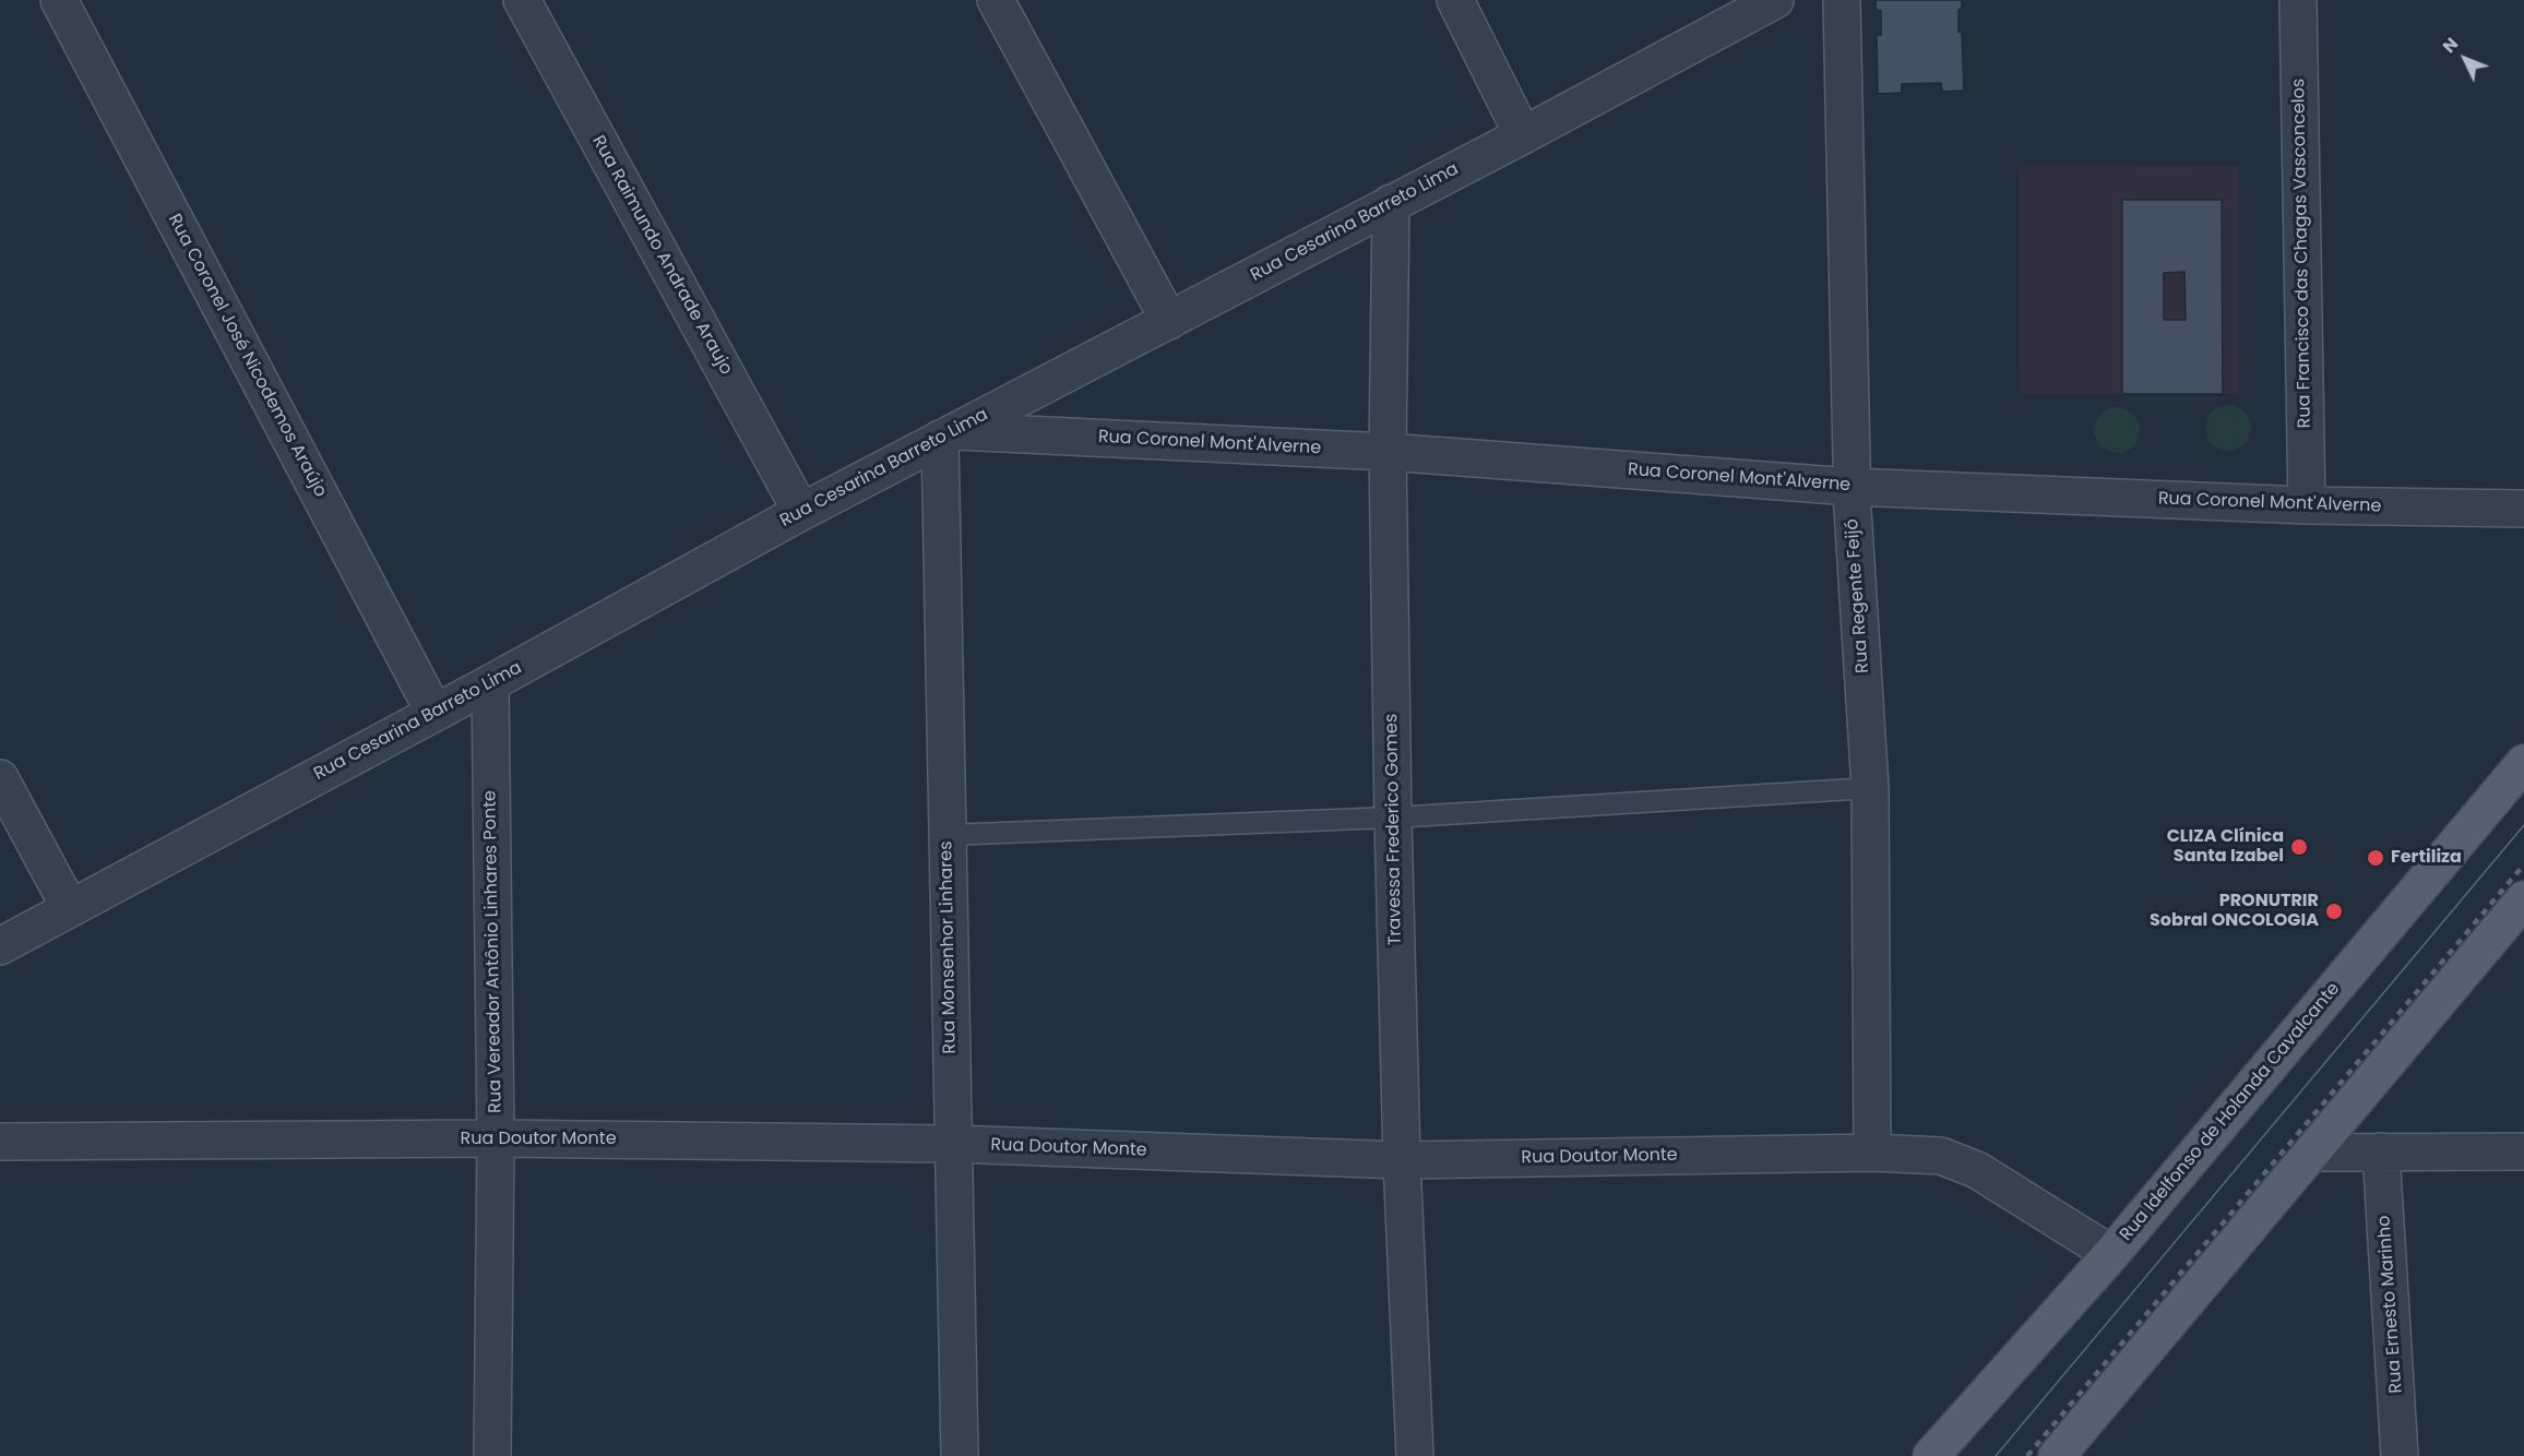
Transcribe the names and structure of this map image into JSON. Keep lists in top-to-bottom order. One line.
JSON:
{"streets":{"main road":["Rua Idelfonso de Holanda Cavalcante"],"street":["Rua Cesarina Barreto Lima","Rua Francisco das Chagas Vasconcelos","Rua Raimundo Andrade Araujo","Rua Coronel José Nicodemos Araújo","Rua Coronel Mont'Alverne","Rua Regente Feijó","Travessa Frederico Gomes","Rua Monsenhor Linhares","Rua Vereador Antônio Linhares Ponte","Rua Doutor Monte","Rua Ernesto Marinho"]},"crossings":[["Rua Cesarina Barreto Lima","Rua Raimundo Andrade Araujo"],["Rua Cesarina Barreto Lima","Rua Coronel José Nicodemos Araújo"],["Rua Cesarina Barreto Lima","Rua Coronel Mont'Alverne"],["Rua Cesarina Barreto Lima","Travessa Frederico Gomes"],["Rua Cesarina Barreto Lima","Rua Monsenhor Linhares"],["Rua Cesarina Barreto Lima","Rua Vereador Antônio Linhares Ponte"],["Rua Francisco das Chagas Vasconcelos","Rua Coronel Mont'Alverne"],["Rua Coronel Mont'Alverne","Rua Regente Feijó"],["Rua Coronel Mont'Alverne","Travessa Frederico Gomes"],["Rua Coronel Mont'Alverne","Rua Monsenhor Linhares"],["Rua Regente Feijó","Rua Doutor Monte"],["Travessa Frederico Gomes","Rua Doutor Monte"],["Rua Monsenhor Linhares","Rua Doutor Monte"],["Rua Vereador Antônio Linhares Ponte","Rua Doutor Monte"],["Rua Idelfonso de Holanda Cavalcante","Rua Doutor Monte"]],"places":["CLIZA Clínica Santa Izabel","Fertiliza","PRONUTRIR Sobral ONCOLOGIA"],"north":"top left"}
